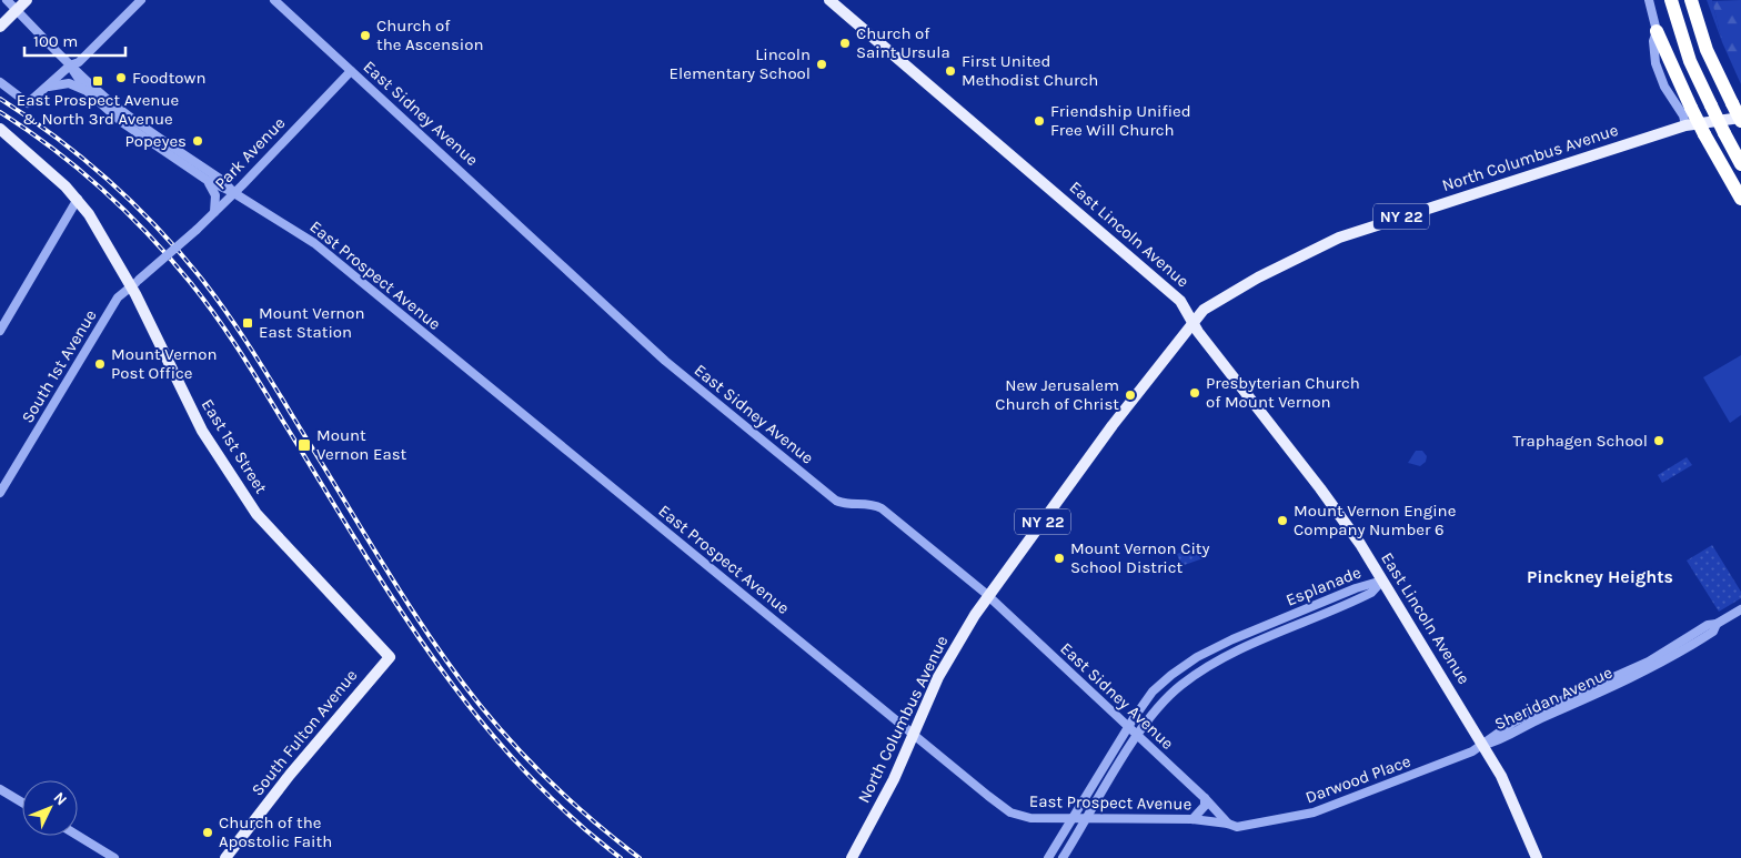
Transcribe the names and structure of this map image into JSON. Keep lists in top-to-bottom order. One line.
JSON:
{"streets":{"main road":["North Columbus Avenue","NY 22","East Lincoln Avenue","East 1st Street","South Fulton Avenue"],"street":["East Sidney Avenue","Park Avenue","East Prospect Avenue","South 1st Avenue","Esplanade","Sheridan Avenue","Darwood Place"]},"crossings":[["East Sidney Avenue","Park Avenue"],["East Sidney Avenue","North Columbus Avenue"],["East Sidney Avenue","East Prospect Avenue"],["East Sidney Avenue","Esplanade"],["Park Avenue","East Prospect Avenue"],["Park Avenue","South 1st Avenue"],["North Columbus Avenue","East Lincoln Avenue"],["North Columbus Avenue","East Prospect Avenue"],["East Lincoln Avenue","Esplanade"],["East Lincoln Avenue","Sheridan Avenue"],["East Lincoln Avenue","Darwood Place"],["East Prospect Avenue","Esplanade"],["East Prospect Avenue","Darwood Place"],["South 1st Avenue","East 1st Street"],["East 1st Street","South Fulton Avenue"],["Sheridan Avenue","Darwood Place"]],"districts":["Pinckney Heights"],"places":{"other":["Church of the Ascension","Church of Saint Ursula","Lincoln Elementary School","First United Methodist Church","Foodtown","Friendship Unified Free Will Church","Popeyes","Mount Vernon Post Office","Presbyterian Church of Mount Vernon","New Jerusalem Church of Christ","Traphagen School","Mount Vernon Engine Company Number 6","Mount Vernon City School District","Church of the Apostolic Faith"],"transit":["East Prospect Avenue & North 3rd Avenue","Mount Vernon East Station","Mount Vernon East"]},"scale_bar":"100 m","north":"top right"}
